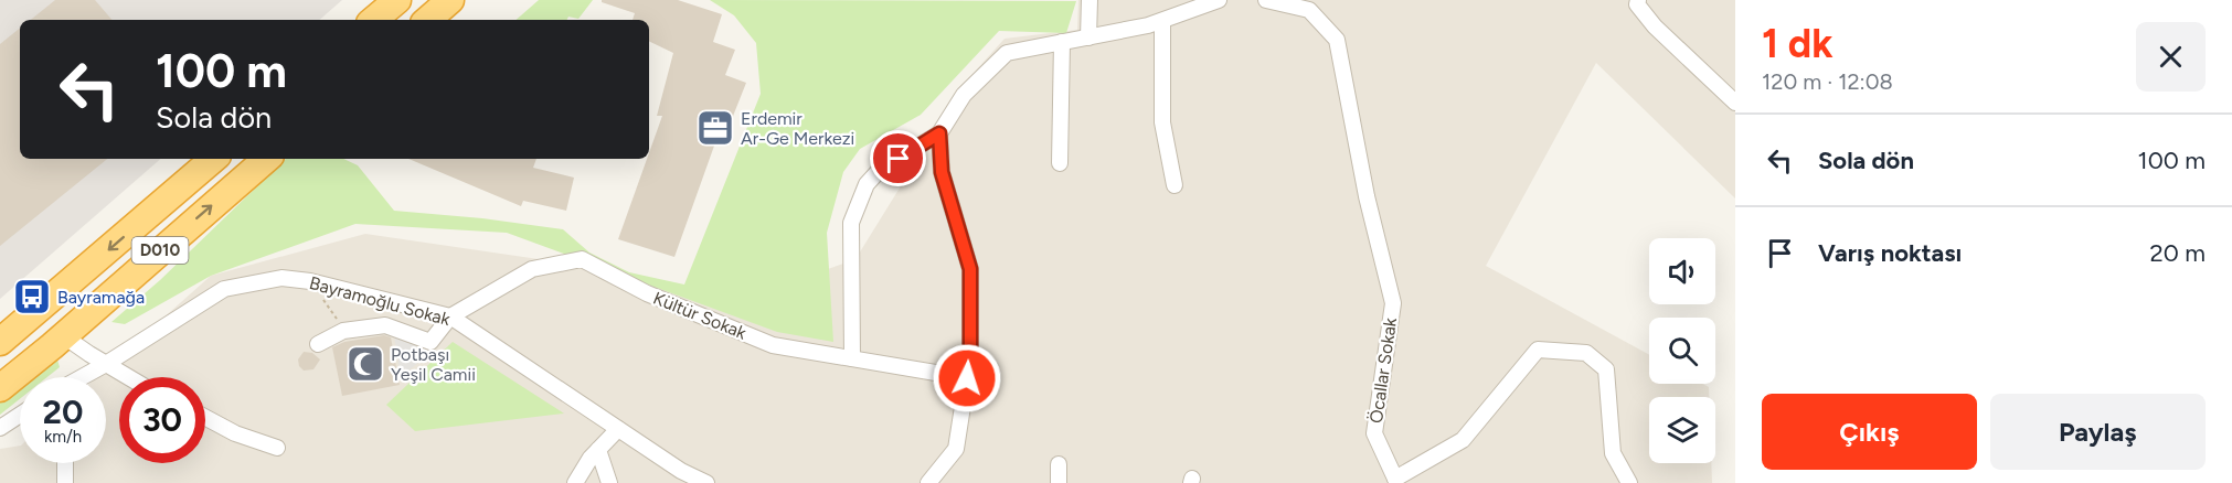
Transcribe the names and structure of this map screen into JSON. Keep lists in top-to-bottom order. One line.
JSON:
{"streets":{"highway":["D010"],"street":["Bayramoğlu Sokak","Kültür Sokak","Öcallar Sokak"]},"crossings":[["Bayramoğlu Sokak","Kültür Sokak"]],"places":{"office":["Erdemir Ar-Ge Merkezi"],"bus stop":["Bayramağa"],"mosque":["Potbaşı Yeşil Camii"]},"page":{"heading":["1 dk","120 m · 12:08"],"turn":["100 m","Sola dön"],"list":[{"name":"Sola dön","value":"100 m"},{"name":"Varış noktası","value":"20 m"}],"speed":"20 km/h","limit":"30","buttons":["Çıkış","Paylaş"]}}
